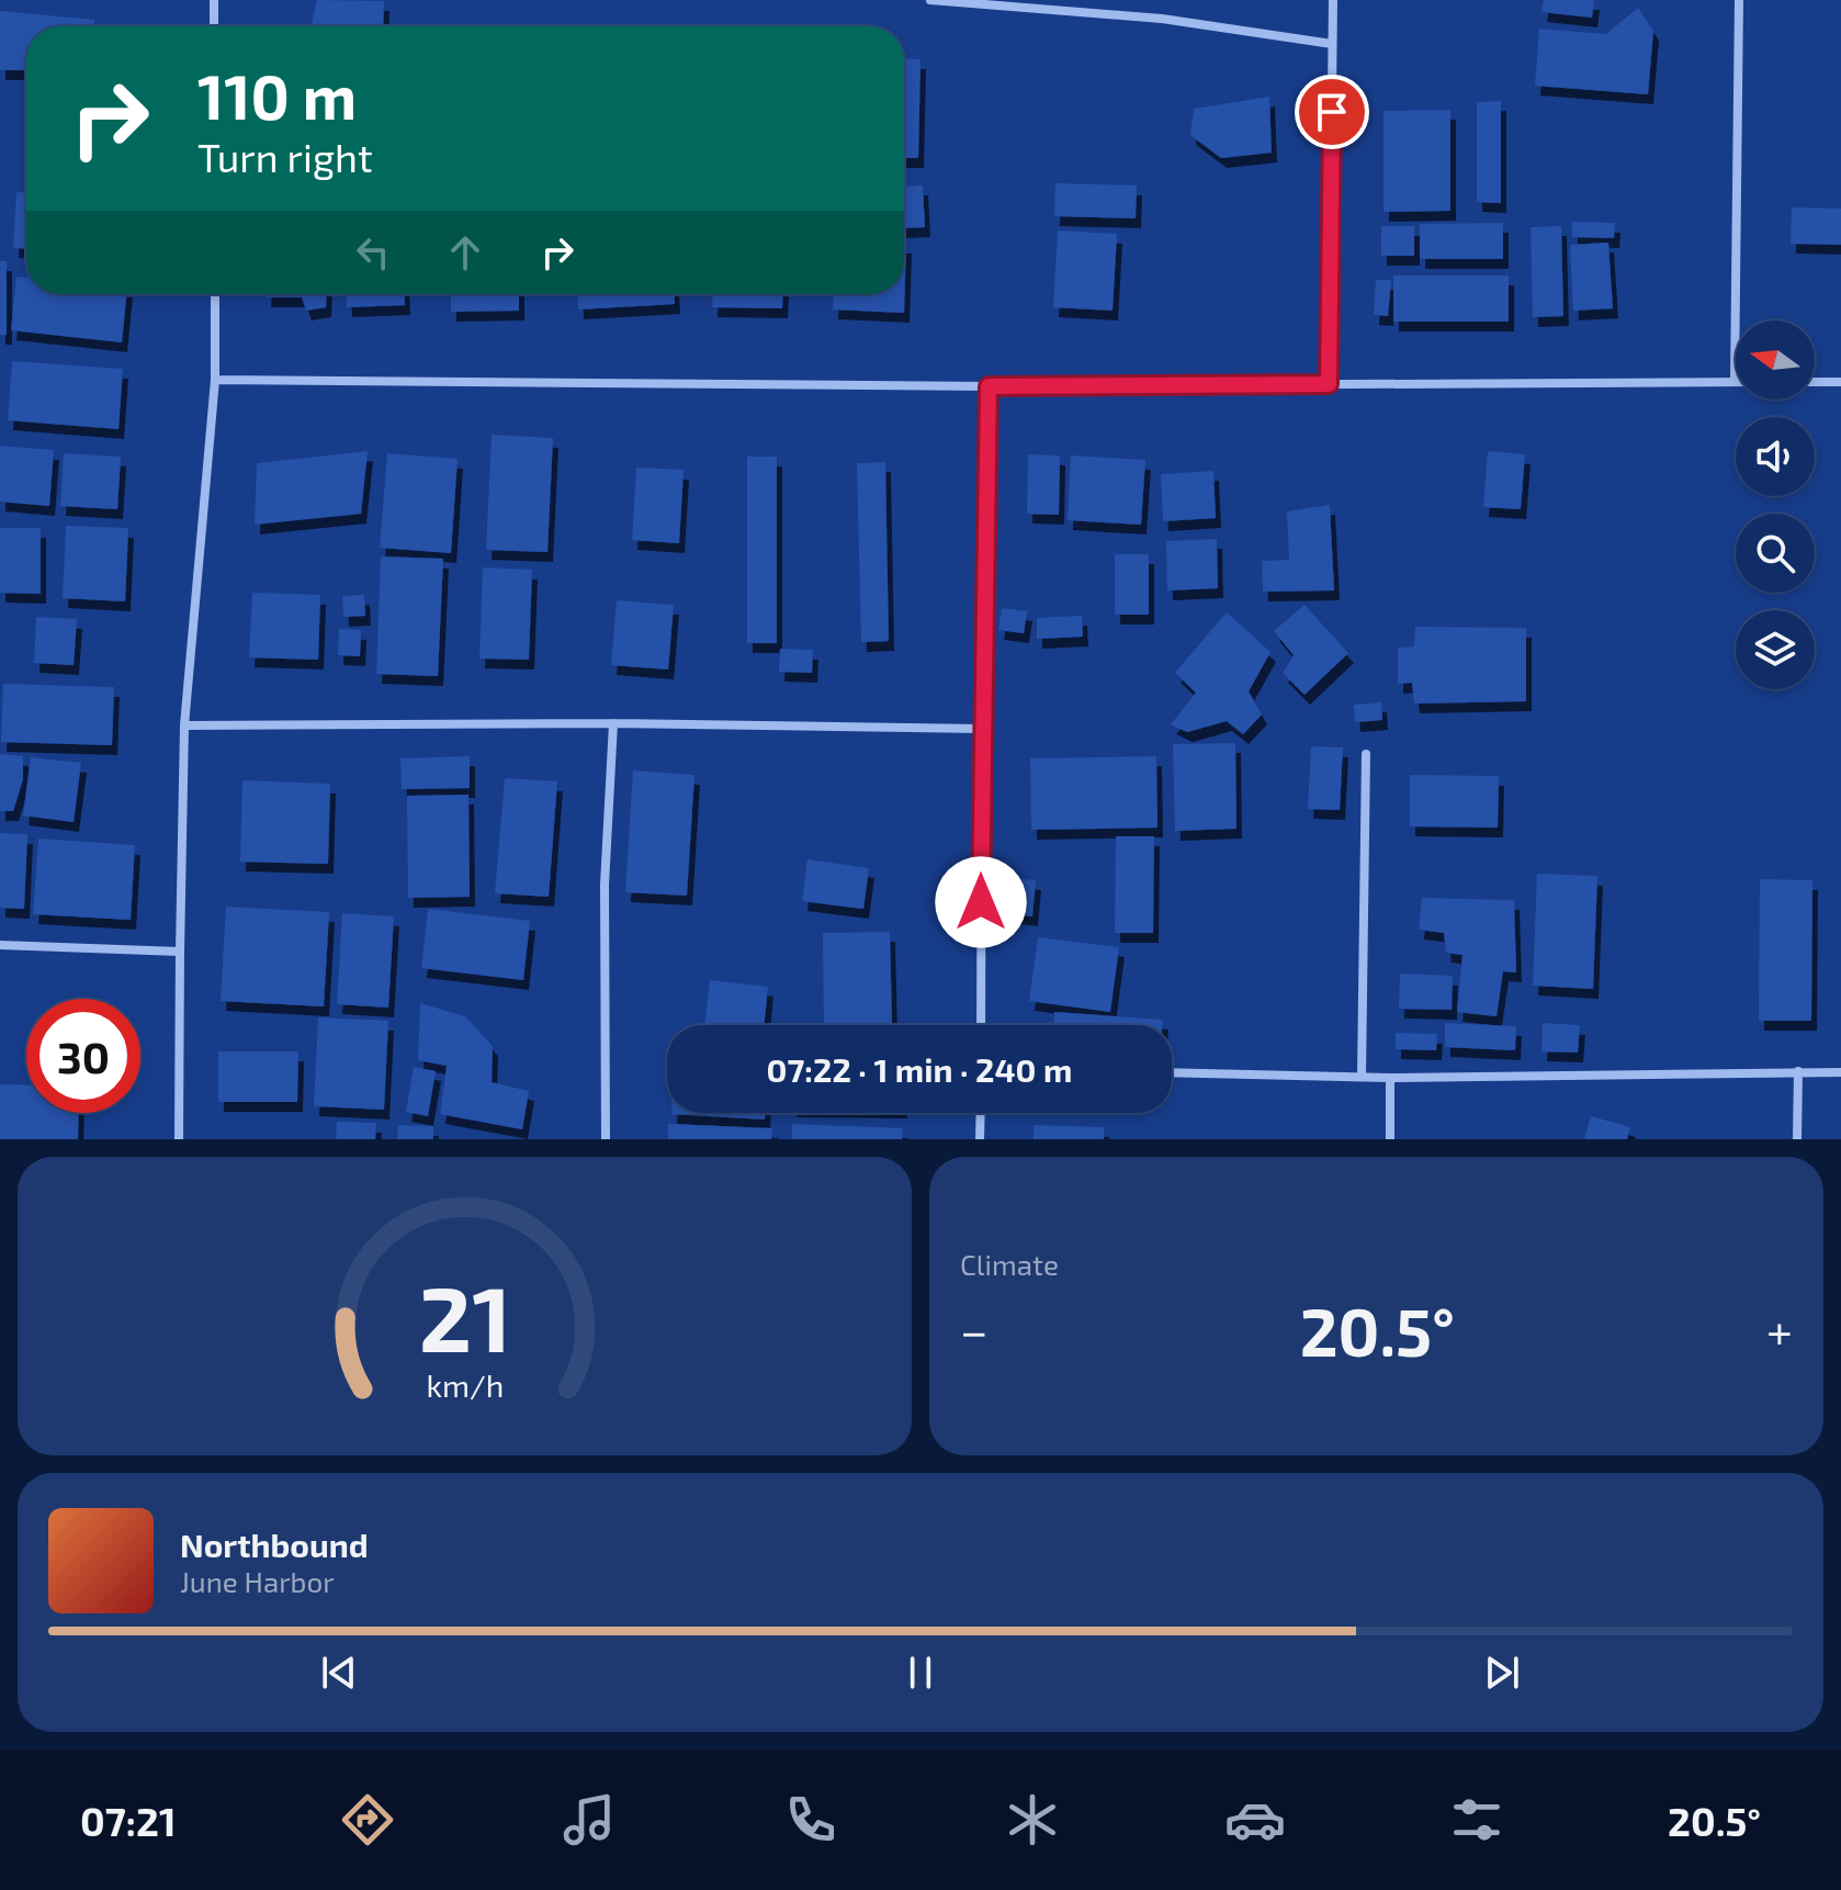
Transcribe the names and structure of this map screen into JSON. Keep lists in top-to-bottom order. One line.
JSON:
{"north":"left","page":{"turn":["110 m","Turn right"],"limit":"30","trip":"07:22 · 1 min · 240 m","tile":"Climate","heat":["−","20.5°","+"],"song":["Northbound","June Harbor"],"tabs":["07:21","20.5°"],"gauge":["21","km/h"]}}
